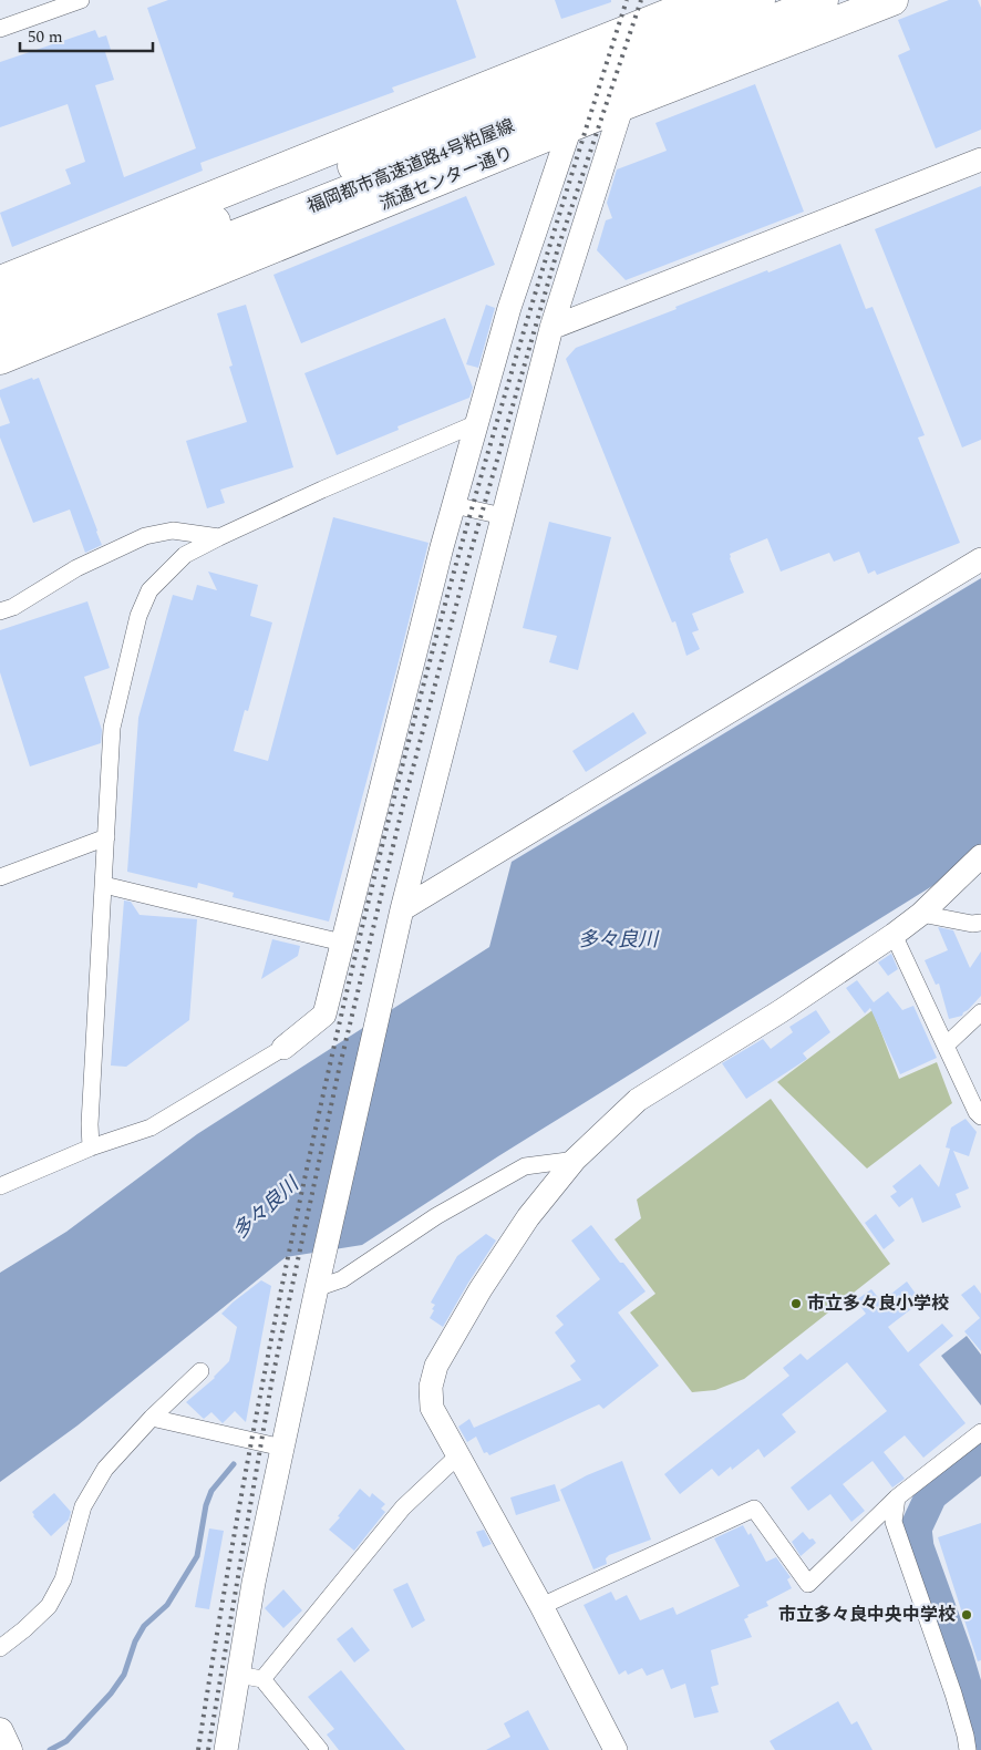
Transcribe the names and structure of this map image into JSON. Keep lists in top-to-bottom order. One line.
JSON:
{"streets":{"highway":["福岡都市高速道路4号粕屋線","流通センター通り"]},"water":["多々良川"],"places":["市立多々良小学校","市立多々良中央中学校"],"scale_bar":"50 m"}
